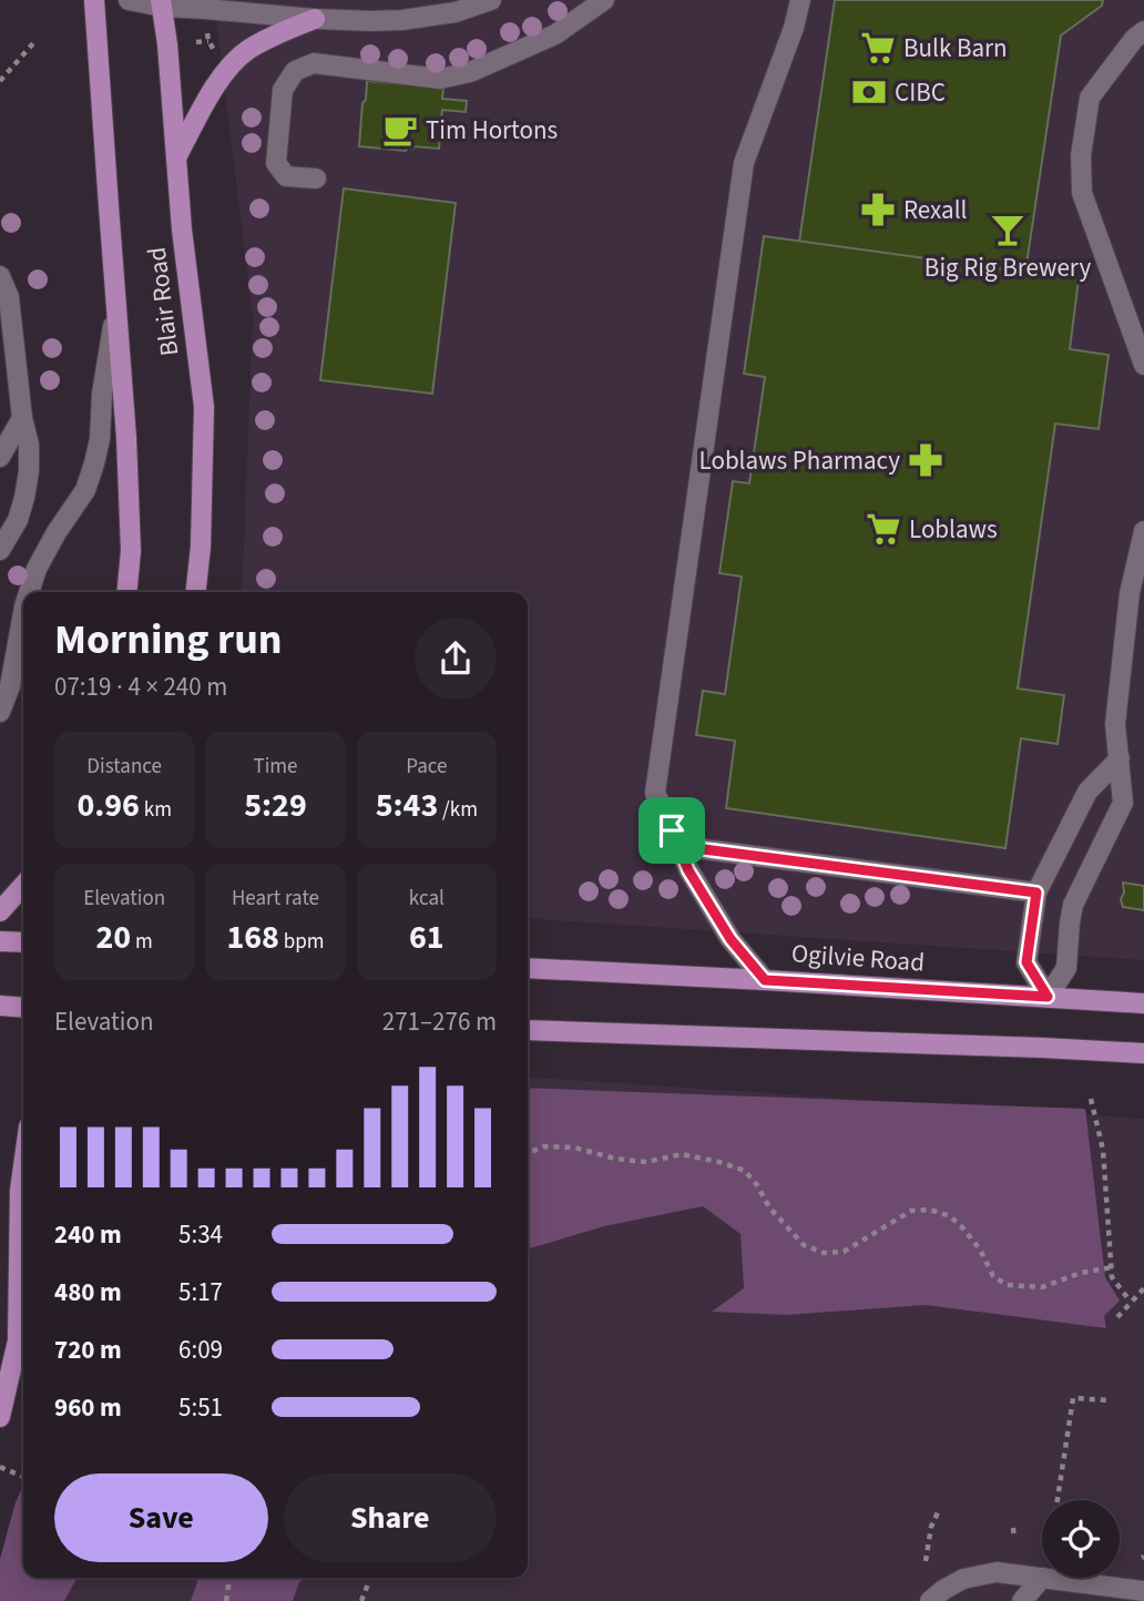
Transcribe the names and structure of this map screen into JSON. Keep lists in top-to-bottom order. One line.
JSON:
{"streets":{"main road":["Blair Road","Ogilvie Road"]},"places":{"supermarket":["Bulk Barn","Loblaws"],"bank":["CIBC"],"cafe":["Tim Hortons"],"pharmacy":["Rexall","Loblaws Pharmacy"],"bar":["Big Rig Brewery"]},"page":{"heading":["Morning run","07:19 · 4 × 240 m"],"stats":[["Distance","0.96 km"],["Time","5:29"],["Pace","5:43 /km"],["Elevation","20 m"],["Heart rate","168 bpm"],["kcal","61"]],"chart":["Elevation","271–276 m"],"list":[{"name":"240 m","note":"5:34"},{"name":"480 m","note":"5:17"},{"name":"720 m","note":"6:09"},{"name":"960 m","note":"5:51"}],"buttons":["Save","Share"]}}
